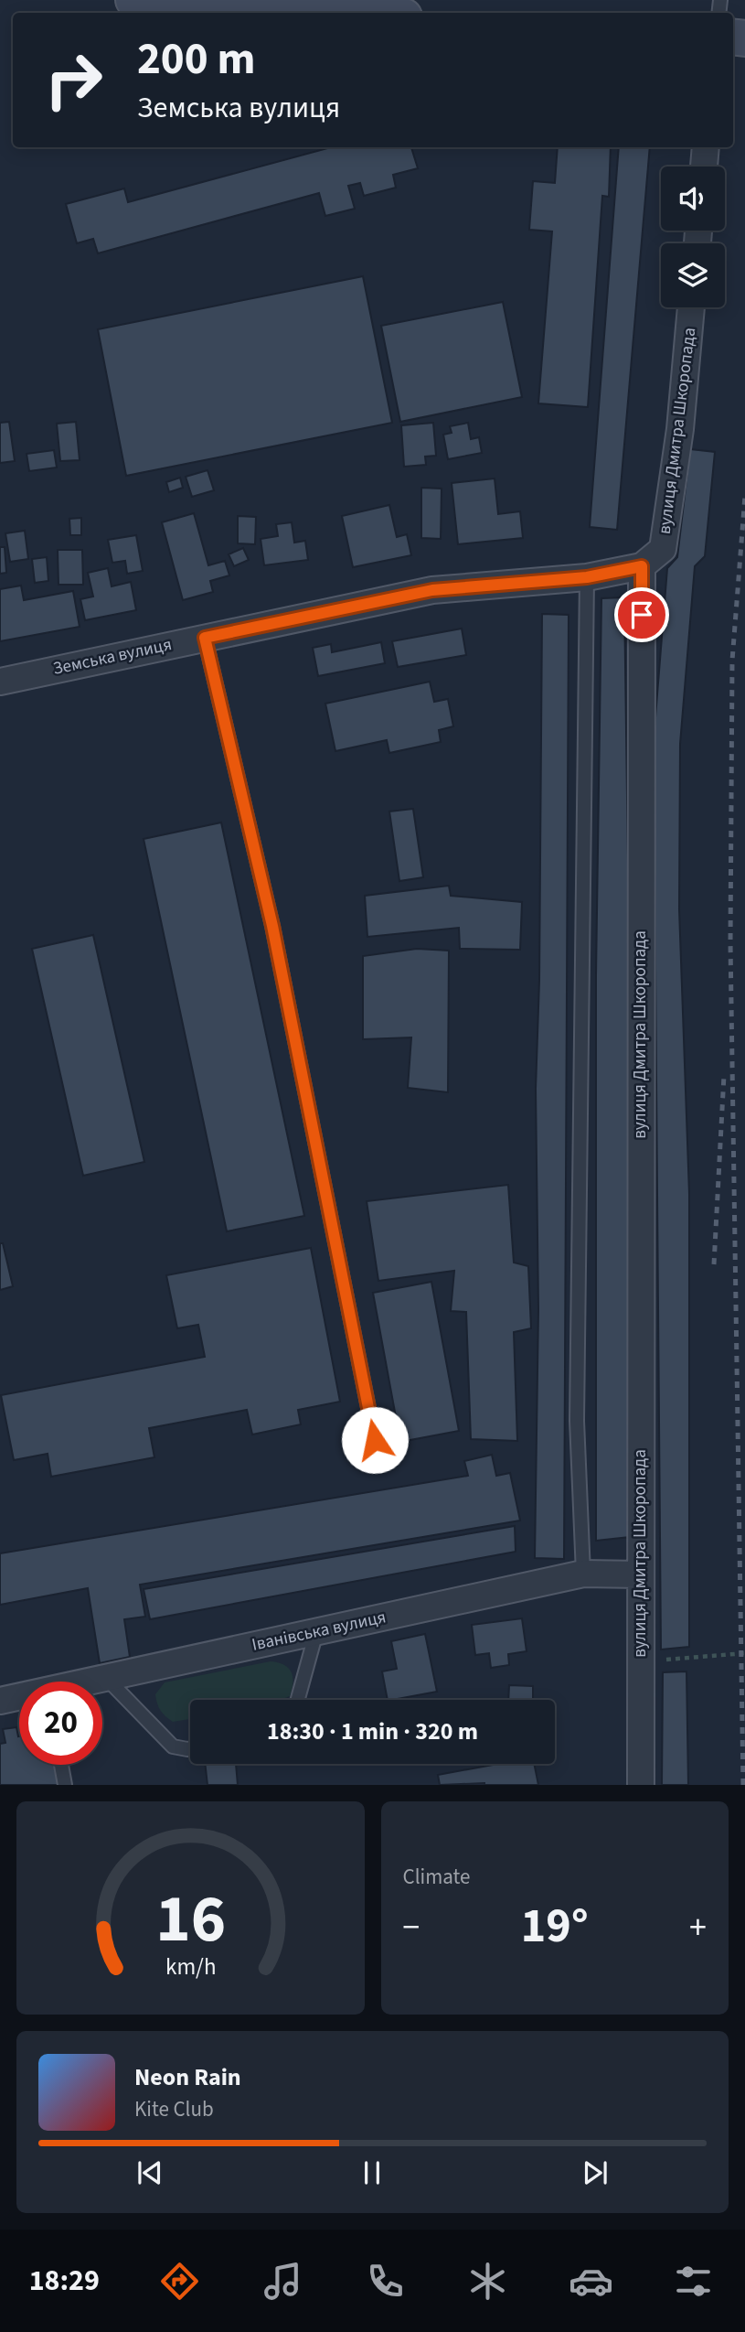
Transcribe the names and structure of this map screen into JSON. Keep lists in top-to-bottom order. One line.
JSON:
{"streets":{"street":["вулиця Дмитра Шкоропада","Земська вулиця","Іванівська вулиця"]},"crossings":[["вулиця Дмитра Шкоропада","Земська вулиця"],["вулиця Дмитра Шкоропада","Іванівська вулиця"]],"page":{"turn":["200 m","Земська вулиця"],"limit":"20","trip":"18:30 · 1 min · 320 m","tile":"Climate","heat":["−","19°","+"],"song":["Neon Rain","Kite Club"],"tabs":"18:29","gauge":["16","km/h"]}}
